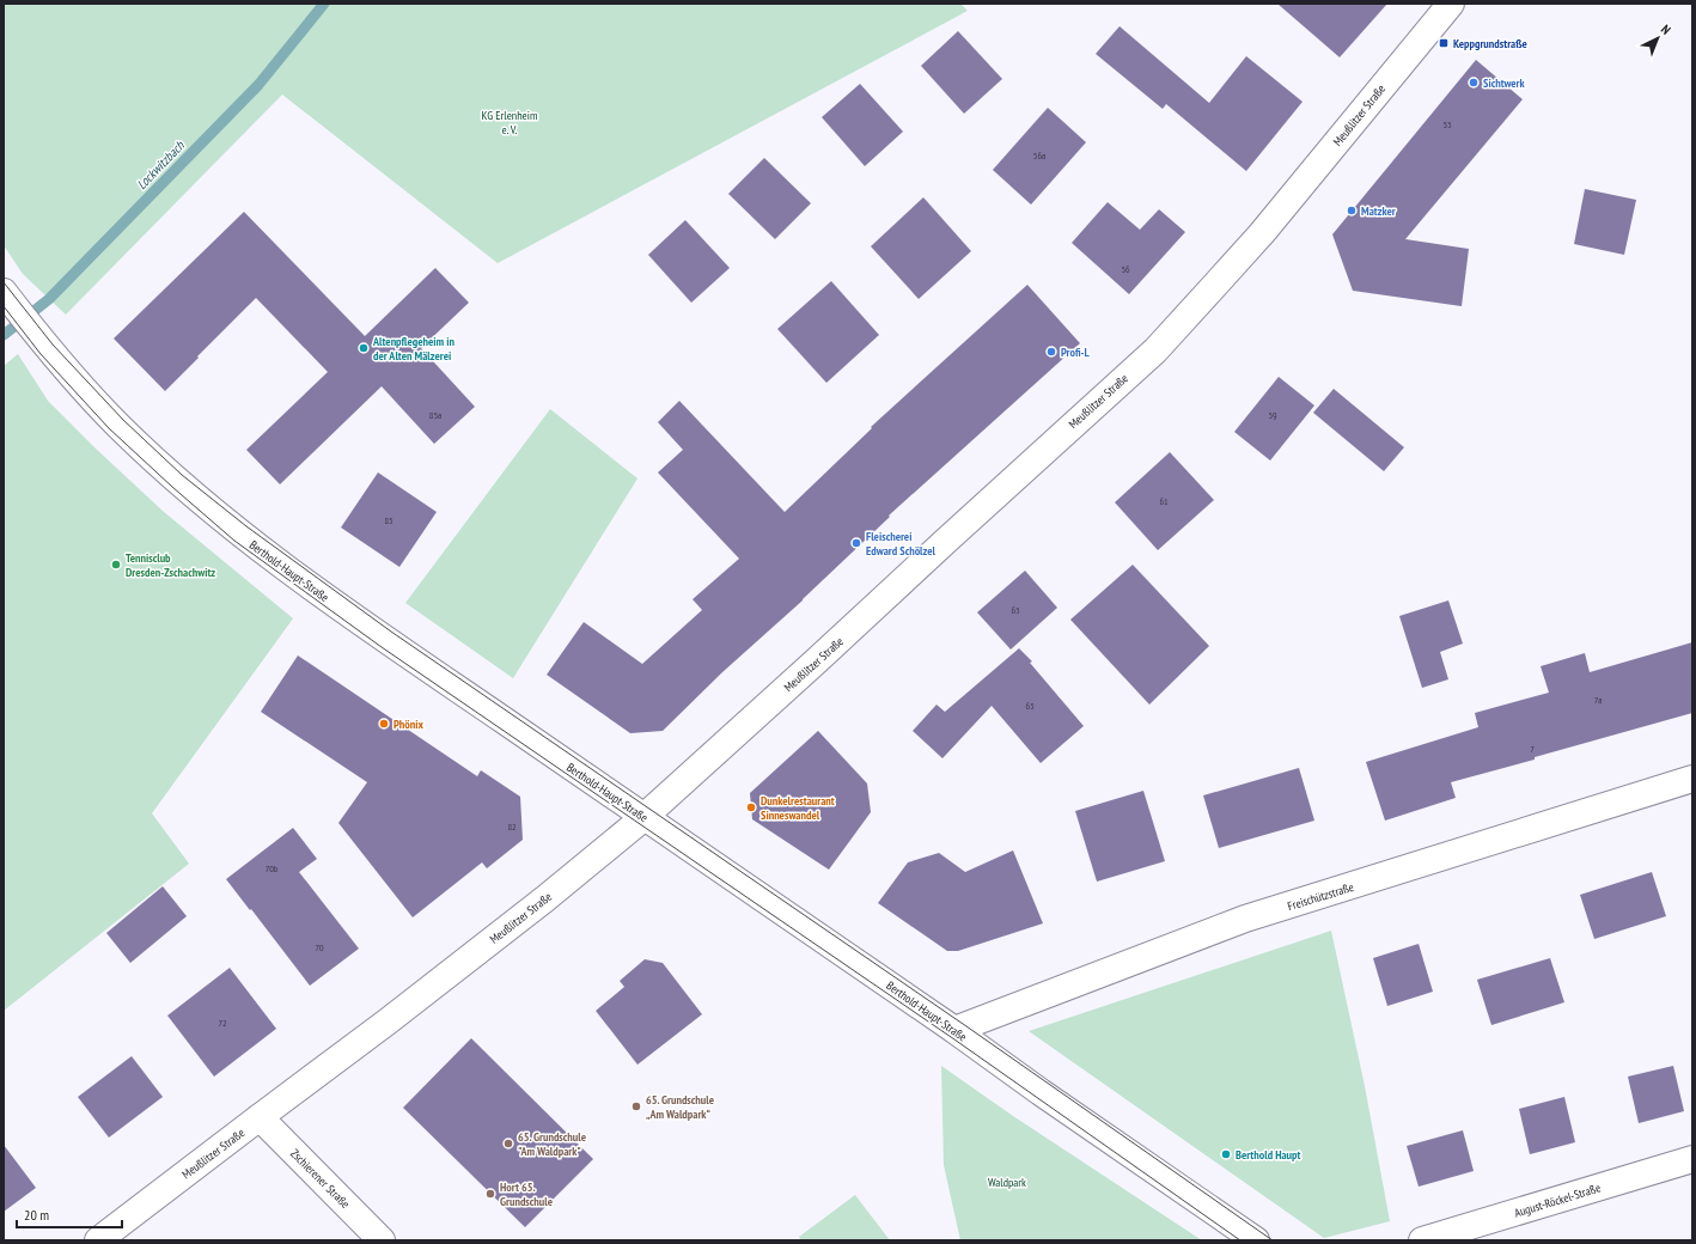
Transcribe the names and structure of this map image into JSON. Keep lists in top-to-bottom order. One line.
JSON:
{"streets":{"street":["Meußlitzer Straße","Berthold-Haupt-Straße","Freischützstraße","Zschierener Straße","August-Röckel-Straße"]},"crossings":[["Meußlitzer Straße","Berthold-Haupt-Straße"],["Meußlitzer Straße","Zschierener Straße"],["Berthold-Haupt-Straße","Freischützstraße"]],"water":["Lockwitzbach"],"parks":["KG Erlenheim e. V.","Waldpark"],"places":{"transit":["Keppgrundstraße"],"other":["Sichtwerk","Matzker","Altenpflegeheim in der Alten Mälzerei","Profi-L","Fleischerei Edward Schölzel","Tennisclub Dresden-Zschachwitz","Phönix","Dunkelrestaurant Sinneswandel","65. Grundschule „Am Waldpark“","65. Grundschule \"Am Waldpark\"","Berthold Haupt","Hort 65. Grundschule"]},"house_numbers":["53","56a","56","85a","59","61","85","63","7a","63","7","82","70b","70","72"],"scale_bar":"20 m","north":"top right"}
